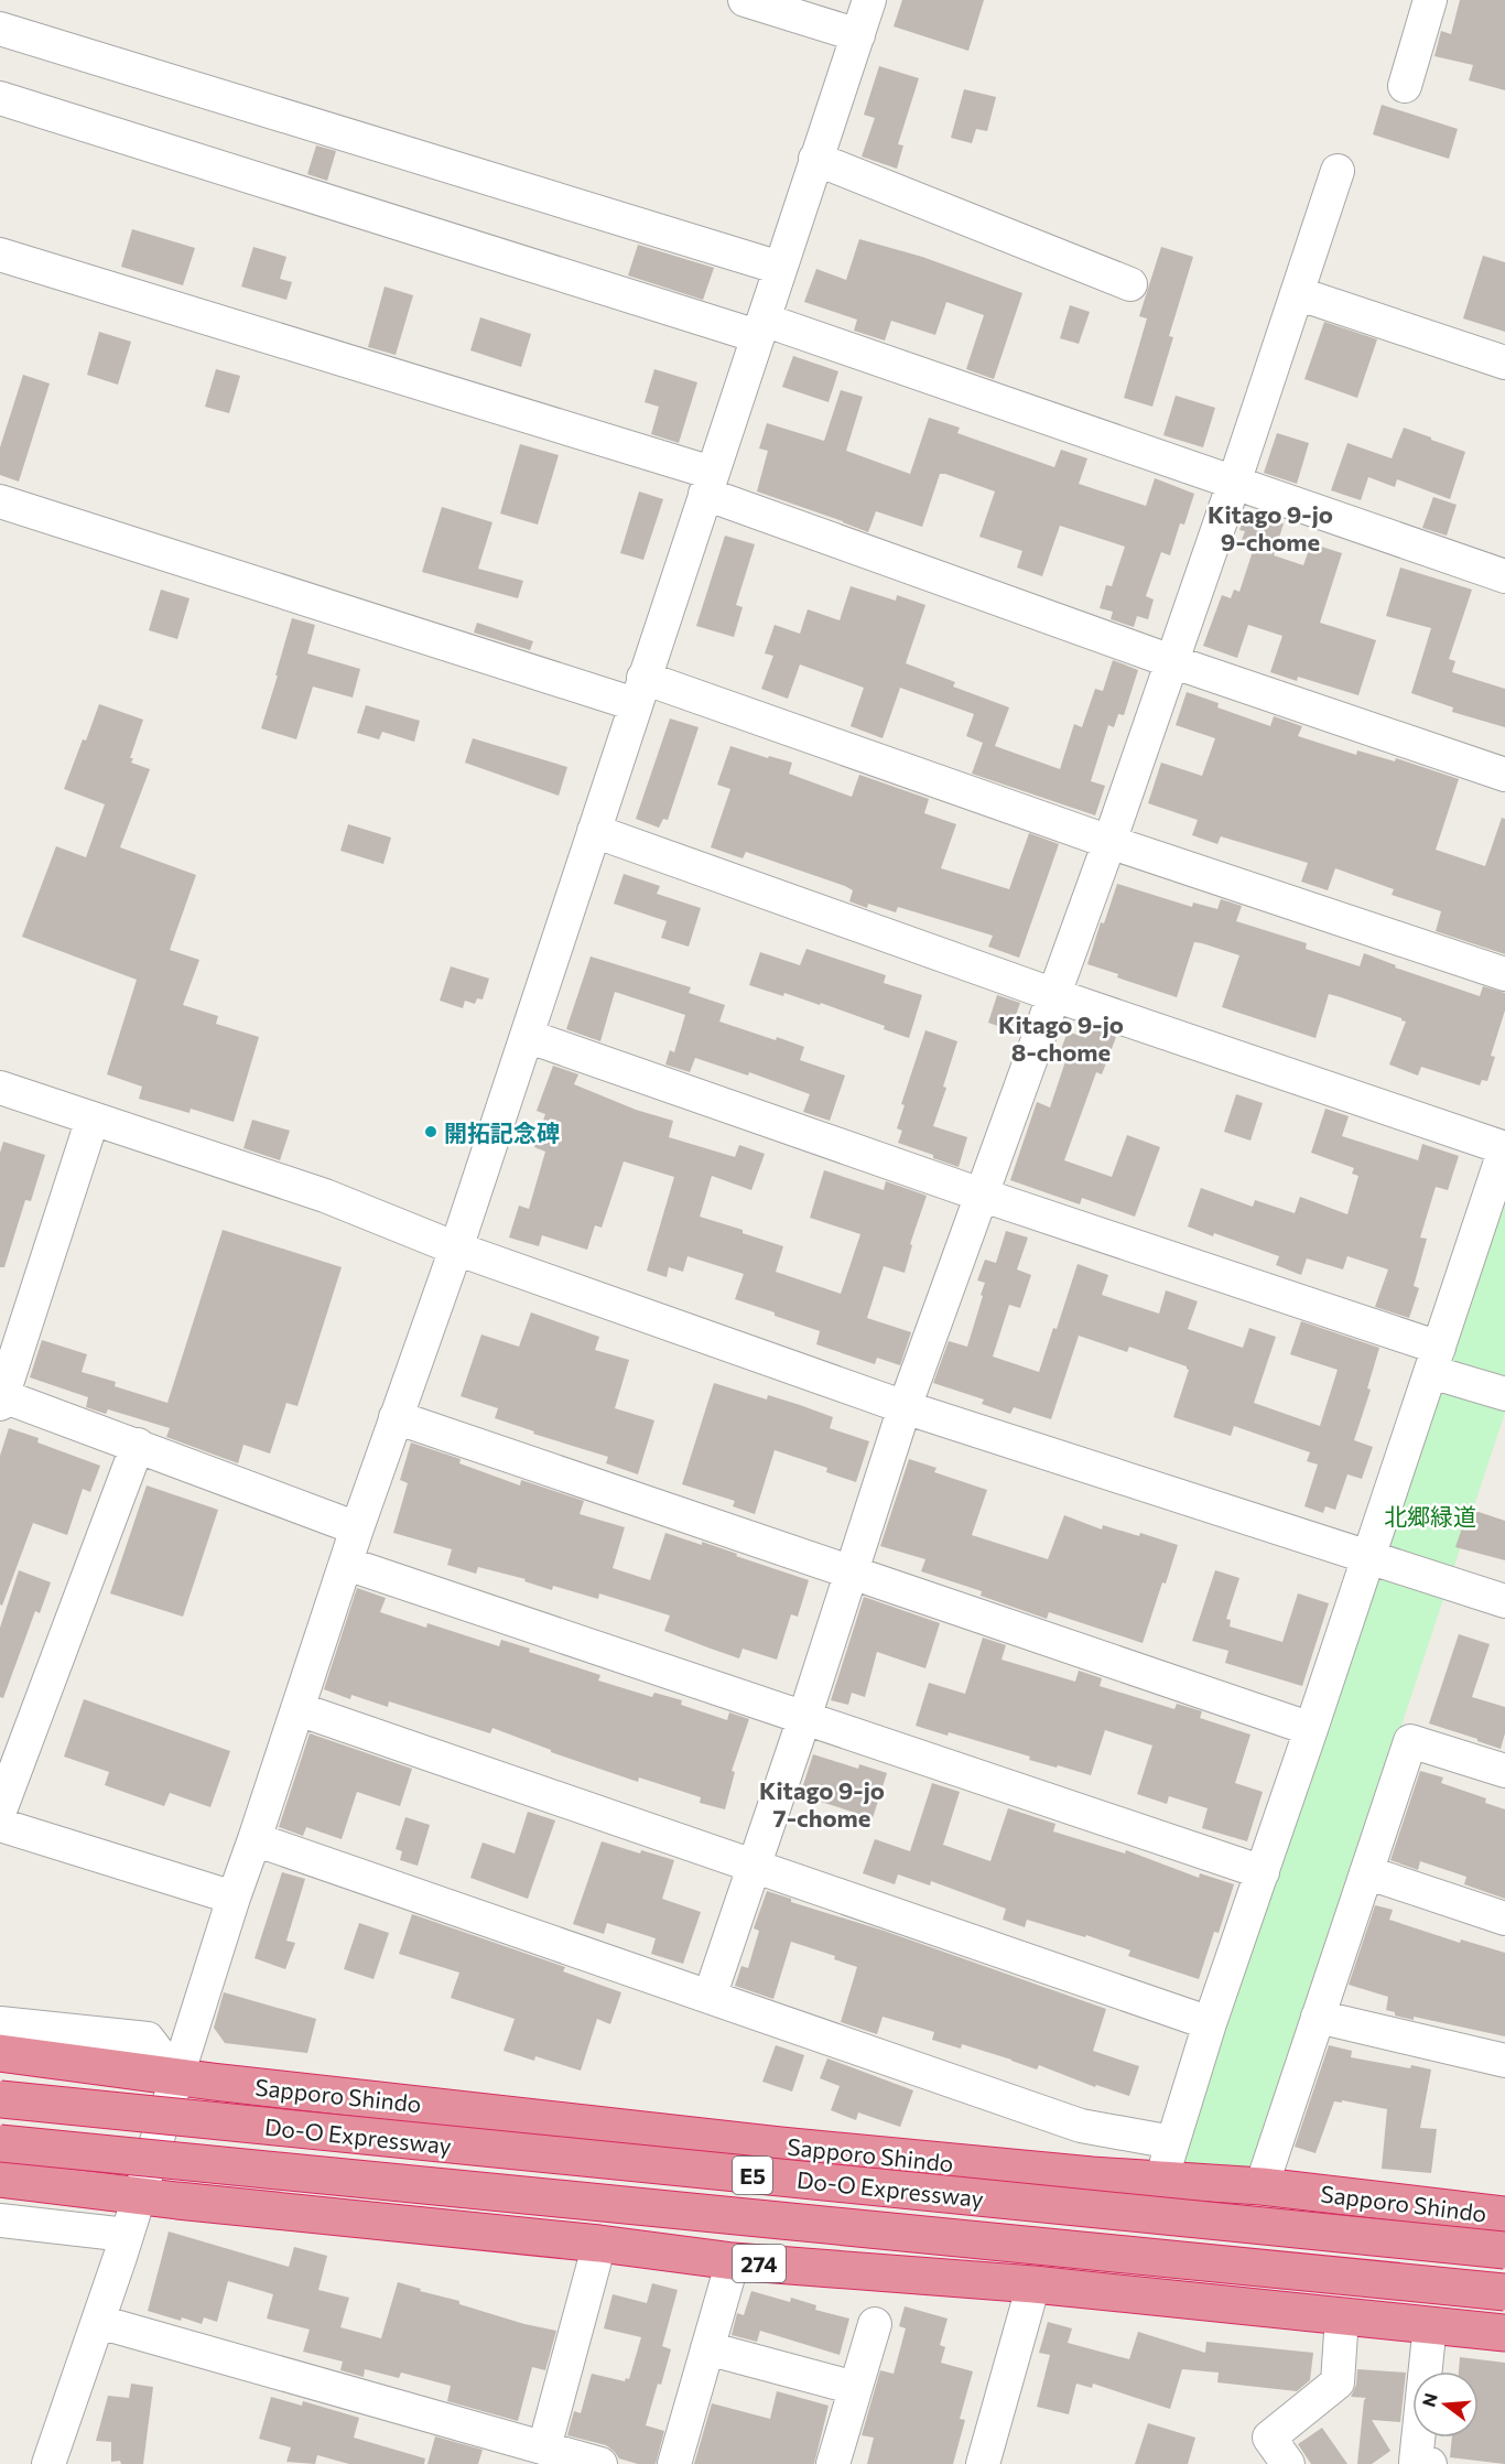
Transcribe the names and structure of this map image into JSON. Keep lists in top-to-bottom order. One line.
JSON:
{"streets":{"highway":["Sapporo Shindo","Do-O Expressway","E5","274"]},"districts":["Kitago 9-jo 9-chome","Kitago 9-jo 8-chome","Kitago 9-jo 7-chome"],"parks":["北郷緑道"],"places":["開拓記念碑"],"north":"left"}
